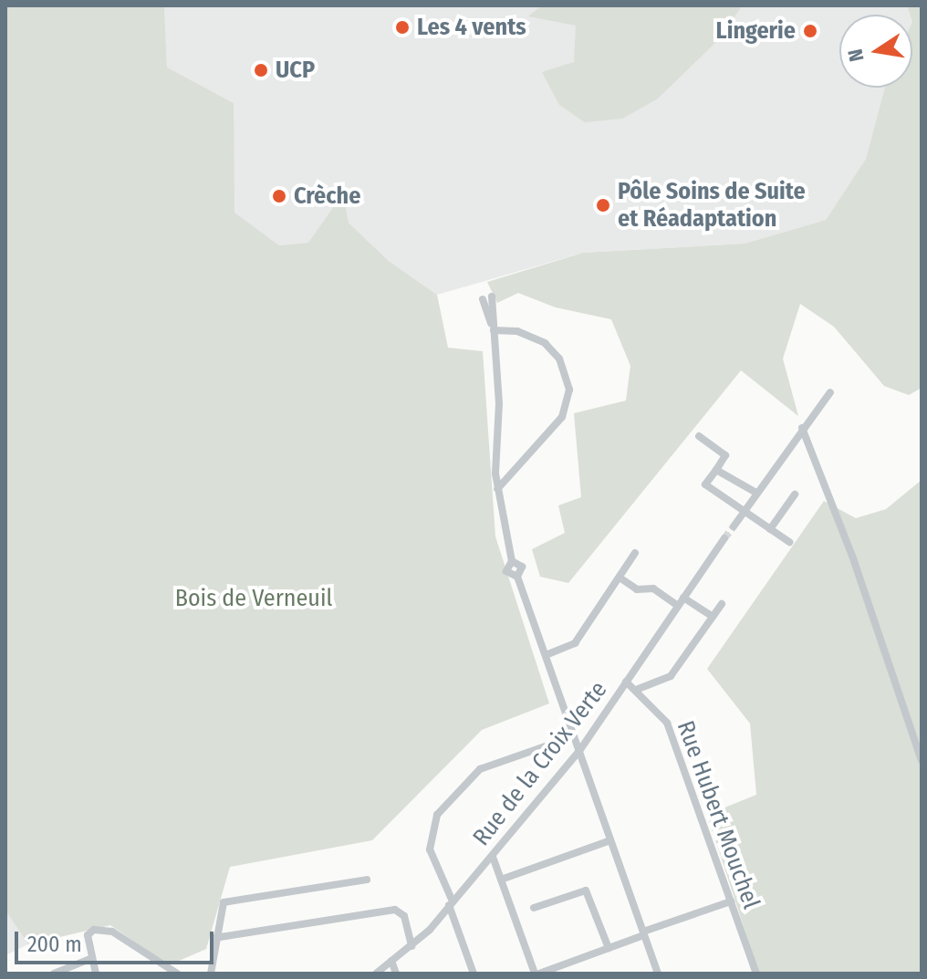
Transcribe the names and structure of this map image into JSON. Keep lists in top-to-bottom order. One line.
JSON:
{"streets":{"street":["Rue de la Croix Verte","Rue Hubert Mouchel"]},"crossings":[["Rue de la Croix Verte","Rue Hubert Mouchel"]],"parks":["Bois de Verneuil"],"places":["Les 4 vents","Lingerie","UCP","Crèche","Pôle Soins de Suite et Réadaptation"],"scale_bar":"200 m","north":"left"}
